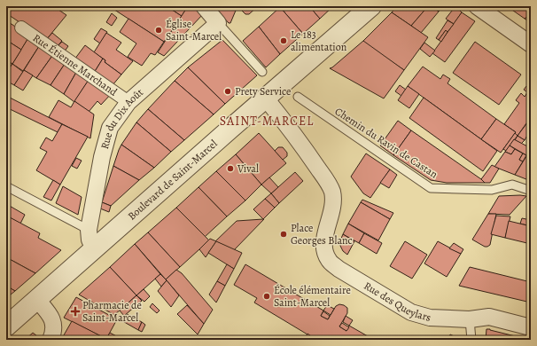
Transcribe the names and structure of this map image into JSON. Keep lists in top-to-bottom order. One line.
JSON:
{"streets":{"street":["Rue Étienne Marchand","Rue du Dix Août","Boulevard de Saint-Marcel","Rue des Queylars"],"lane":["Chemin du Ravin de Castan"]},"crossings":[["Rue Étienne Marchand","Rue du Dix Août"],["Rue du Dix Août","Boulevard de Saint-Marcel"],["Boulevard de Saint-Marcel","Rue des Queylars"]],"districts":["SAINT-MARCEL"],"places":{"other":["Église Saint-Marcel","Le 183 alimentation","Prety Service","Vival","Place Georges Blanc","École élémentaire Saint-Marcel"],"health":["Pharmacie de Saint-Marcel"]}}
